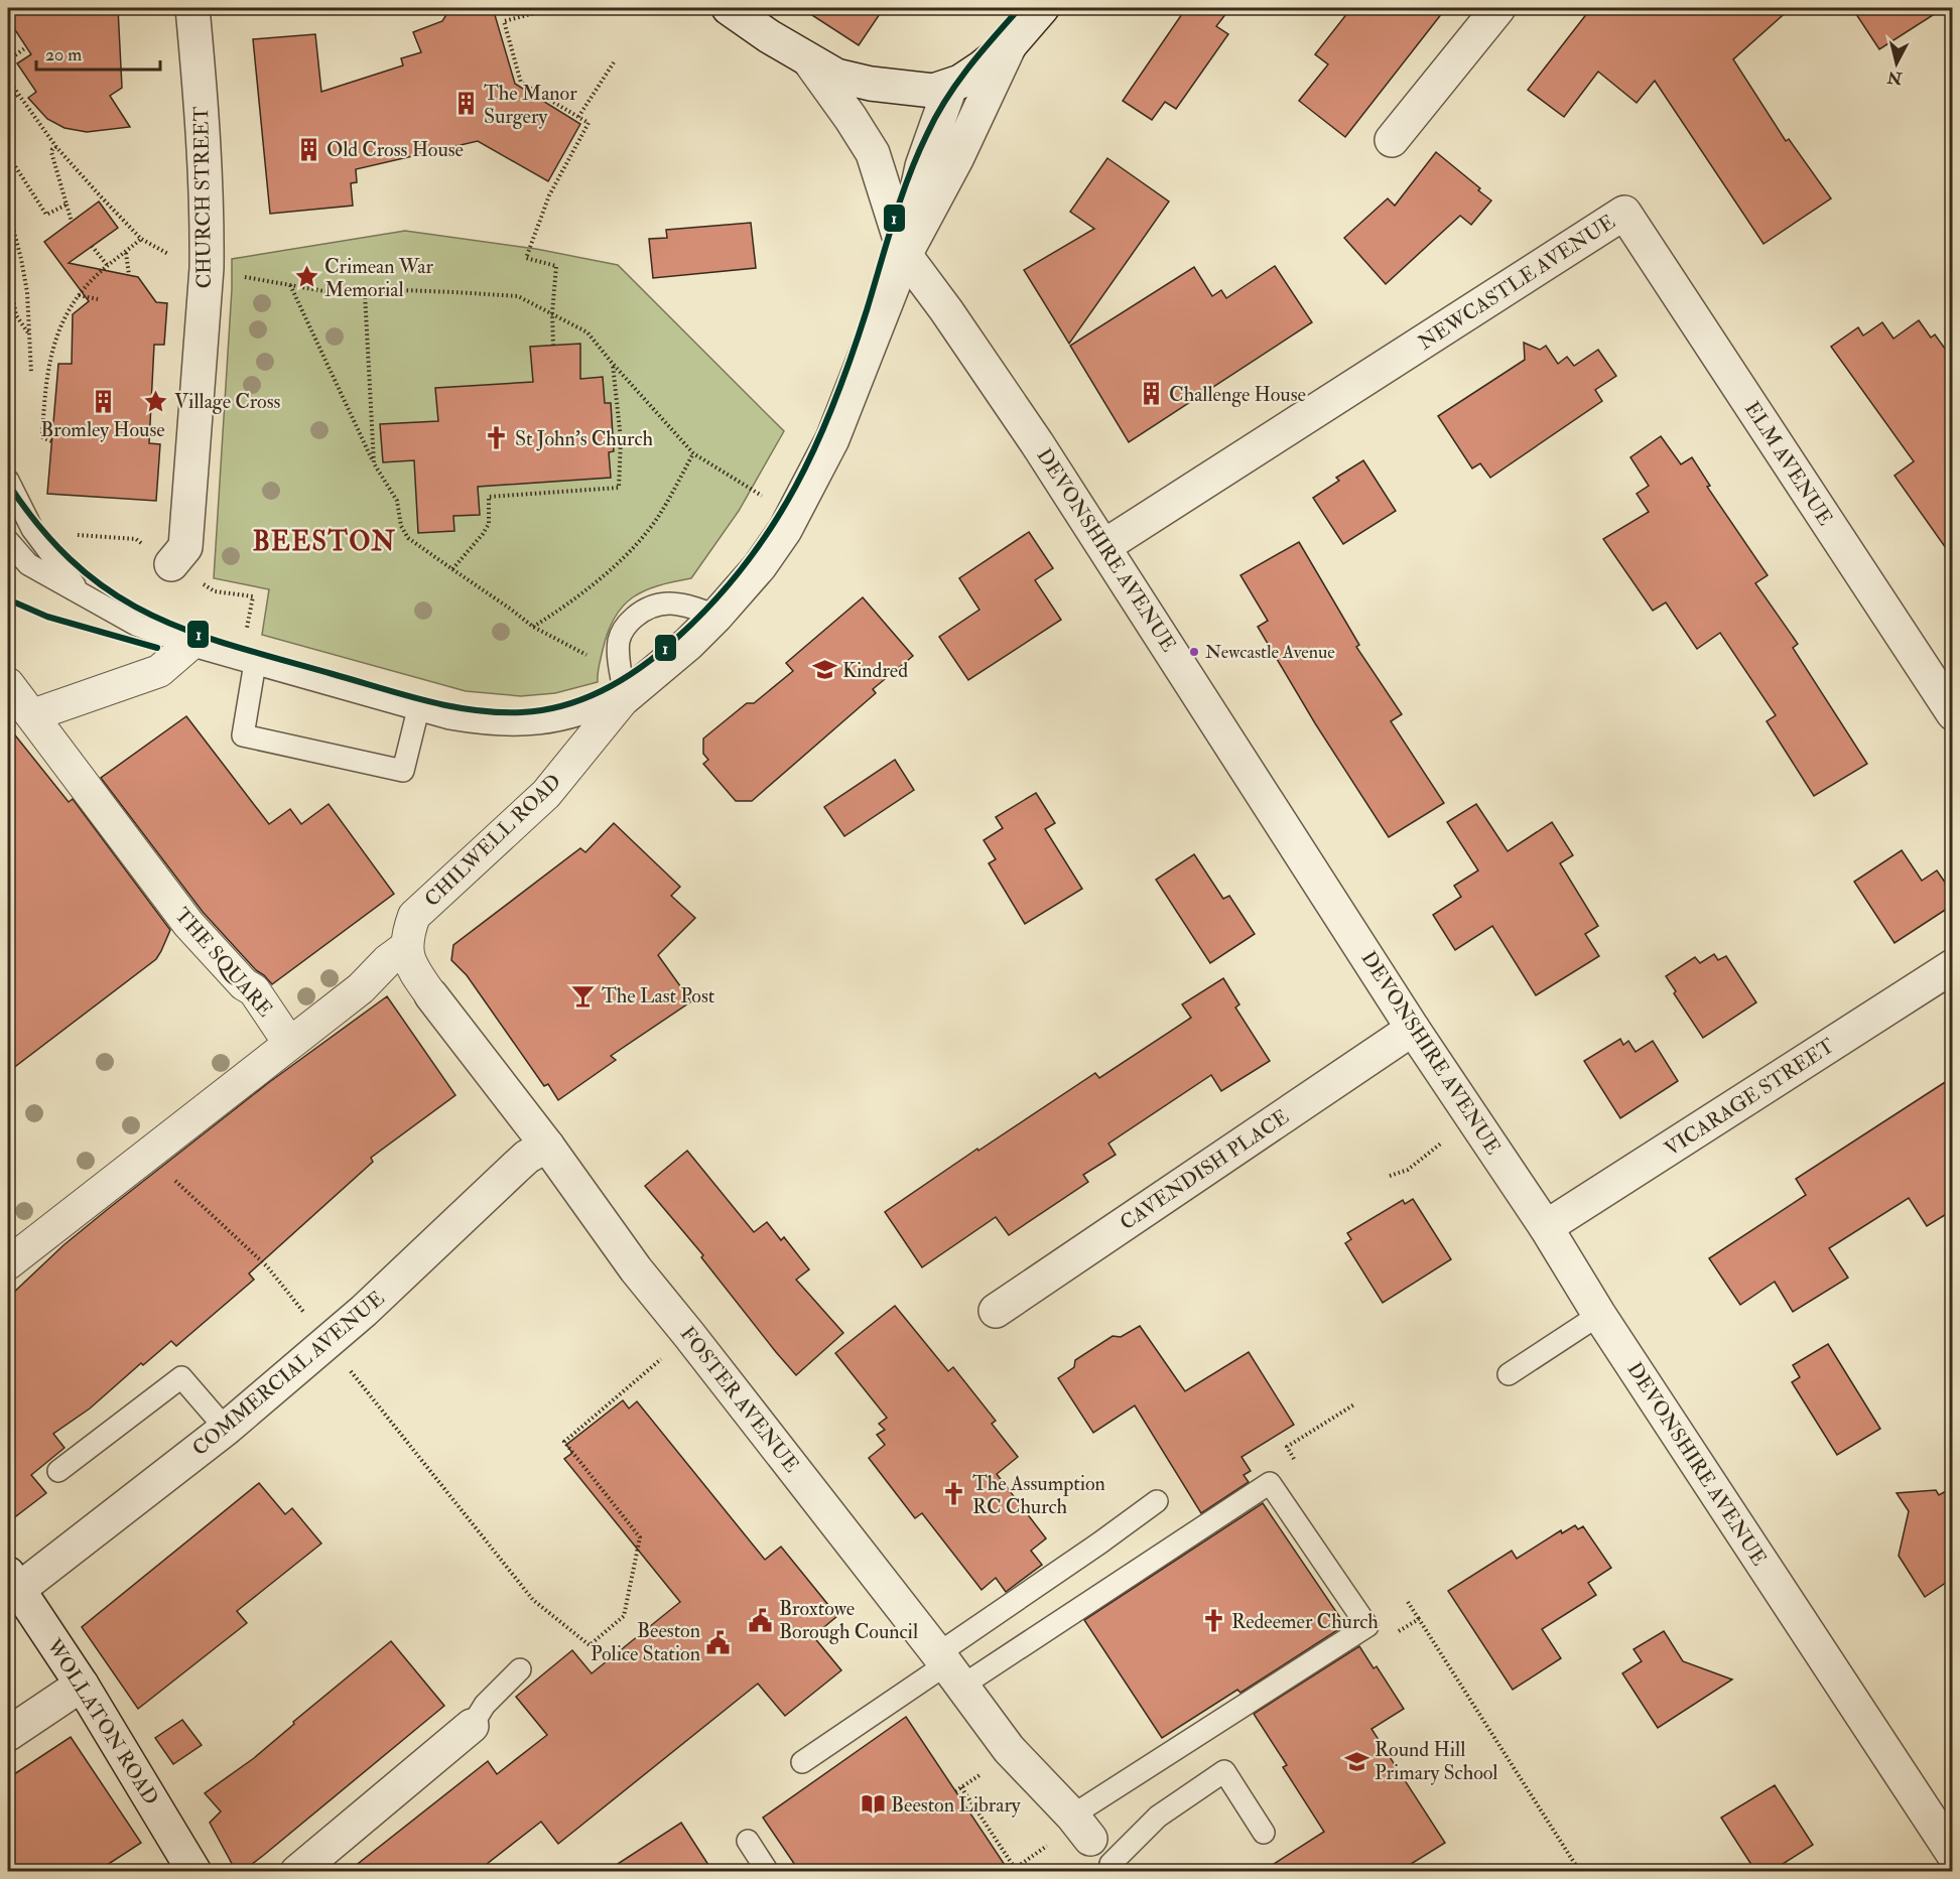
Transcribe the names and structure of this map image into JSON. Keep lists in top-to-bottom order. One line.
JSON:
{"streets":{"street":["CHURCH STREET","NEWCASTLE AVENUE","ELM AVENUE","DEVONSHIRE AVENUE","CHILWELL ROAD","THE SQUARE","VICARAGE STREET","CAVENDISH PLACE","COMMERCIAL AVENUE","FOSTER AVENUE","WOLLATON ROAD"]},"crossings":[["NEWCASTLE AVENUE","ELM AVENUE"],["NEWCASTLE AVENUE","DEVONSHIRE AVENUE"],["DEVONSHIRE AVENUE","CHILWELL ROAD"],["DEVONSHIRE AVENUE","VICARAGE STREET"],["DEVONSHIRE AVENUE","CAVENDISH PLACE"],["CHILWELL ROAD","FOSTER AVENUE"],["COMMERCIAL AVENUE","FOSTER AVENUE"],["COMMERCIAL AVENUE","WOLLATON ROAD"]],"districts":["BEESTON"],"places":{"building":["The Manor Surgery","Old Cross House","Challenge House","Bromley House"],"place":["Crimean War Memorial","Village Cross"],"church":["St John's Church","The Assumption RC Church","Redeemer Church"],"other":["Newcastle Avenue"],"school or university":["Kindred","Round Hill Primary School"],"bar":["The Last Post"],"public building":["Broxtowe Borough Council","Beeston Police Station"],"library":["Beeston Library"]},"lines":["transit line 1"],"scale_bar":"20 m","north":"bottom"}
